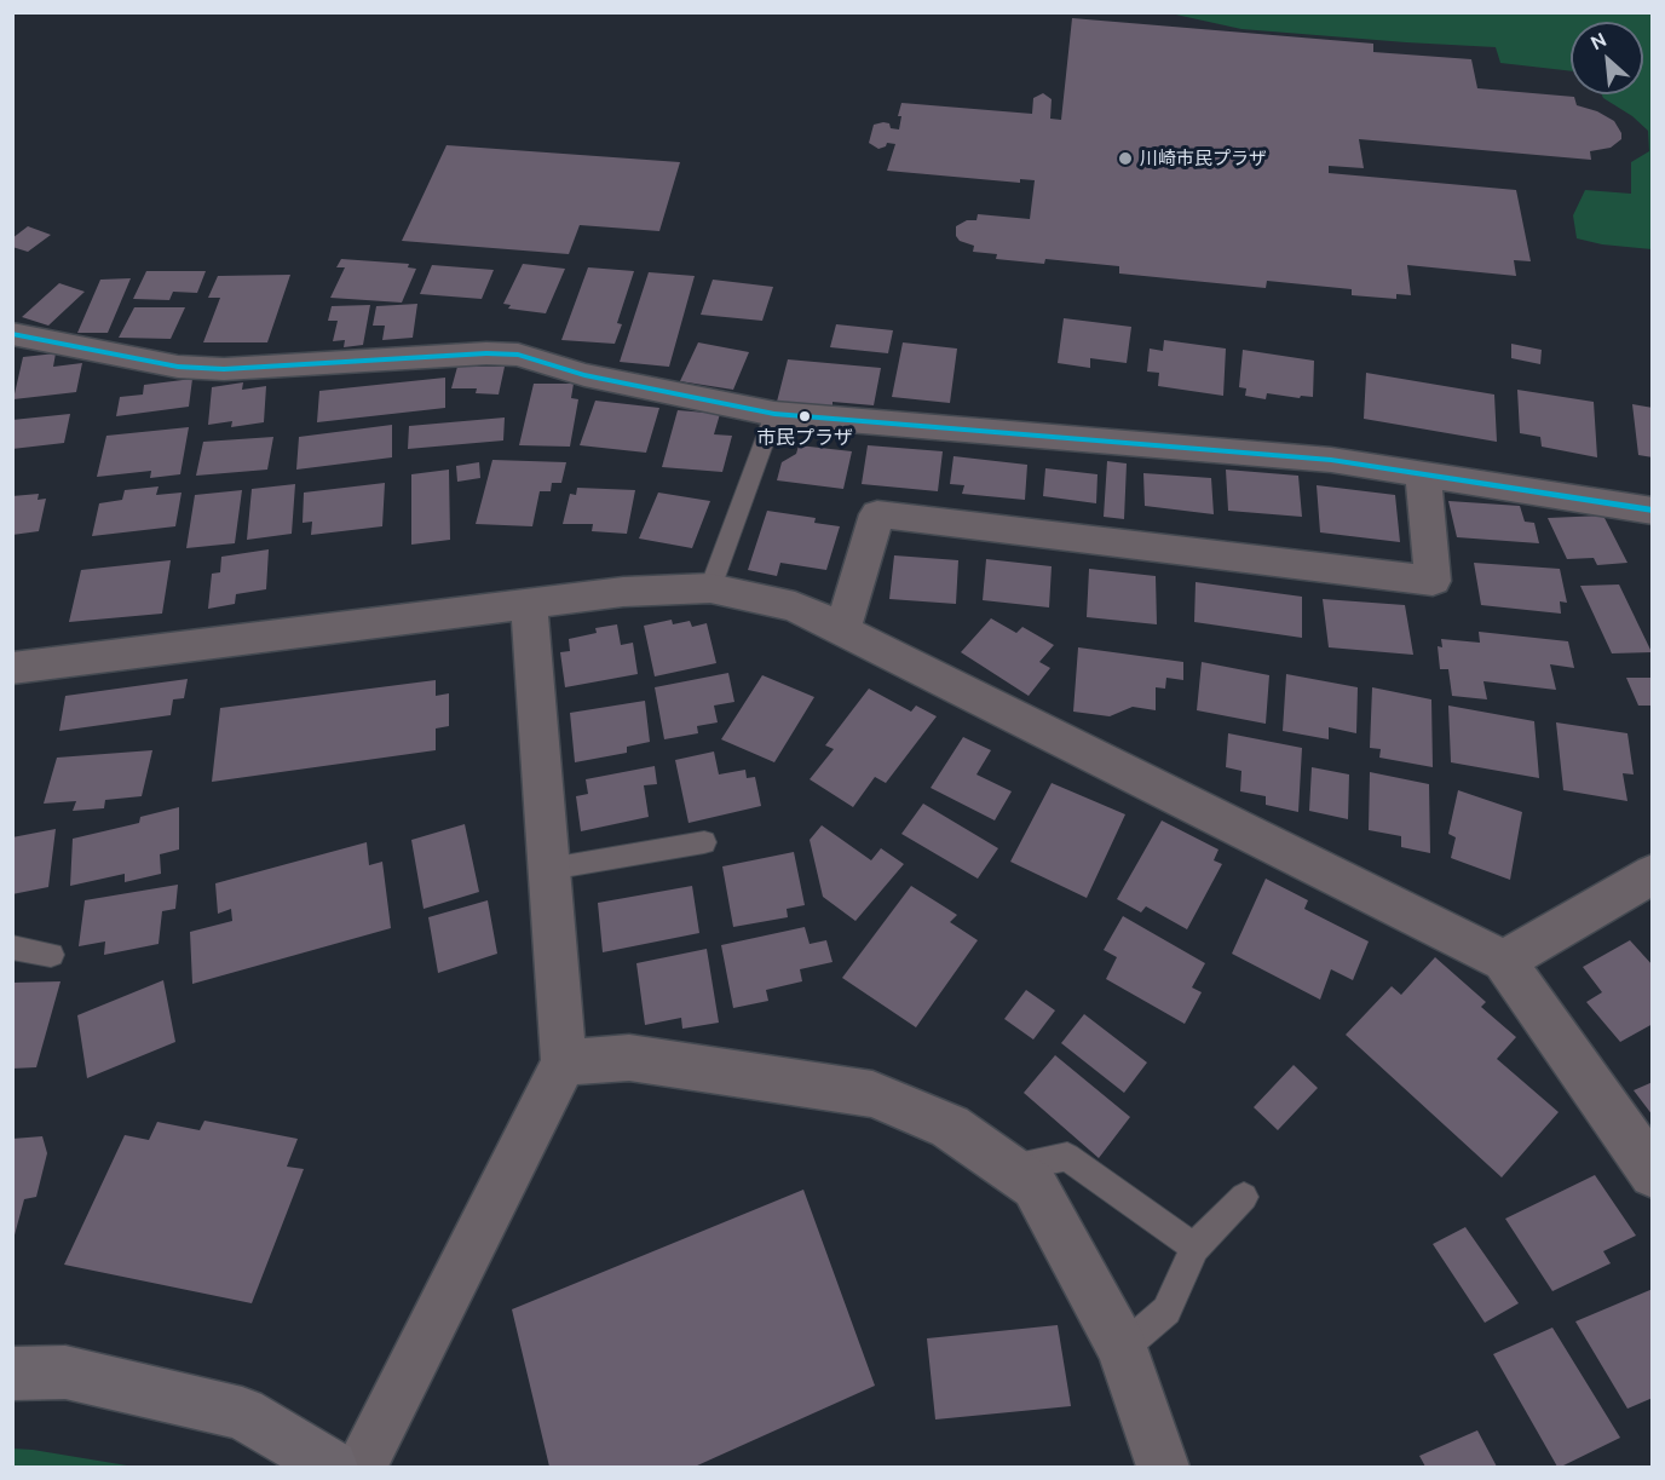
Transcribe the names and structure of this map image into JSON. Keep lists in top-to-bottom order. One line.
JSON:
{"places":["川崎市民プラザ","市民プラザ"],"north":"top left"}
